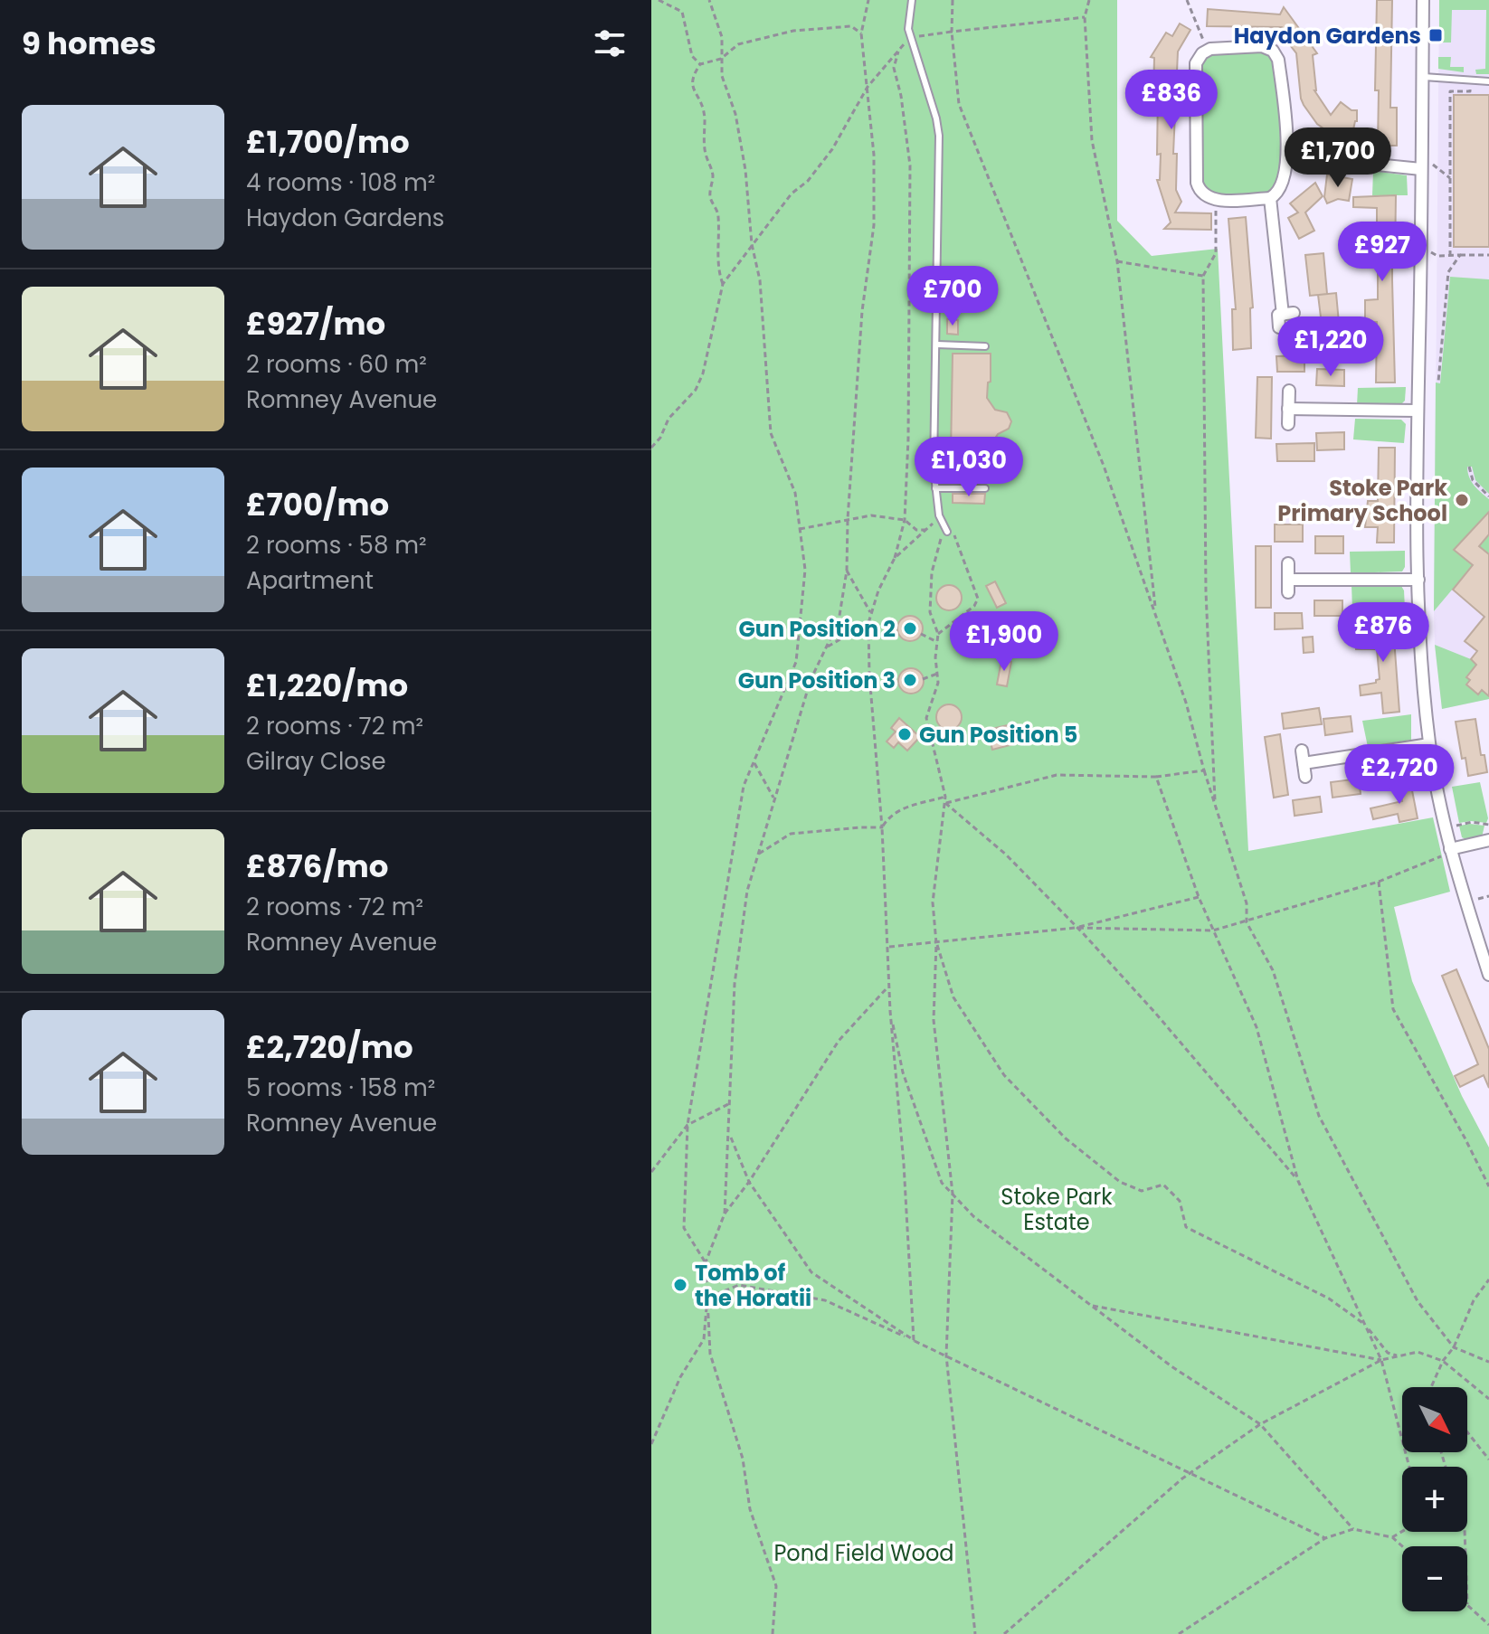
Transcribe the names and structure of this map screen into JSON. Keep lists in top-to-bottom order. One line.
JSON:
{"parks":["Stoke Park Estate","Pond Field Wood"],"places":{"transit":["Haydon Gardens"],"other":["Stoke Park Primary School","Gun Position 2","Gun Position 3","Gun Position 5","Tomb of the Horatii"]},"north":"bottom right","page":{"heading":"9 homes","price":["£836","£1,700","£927","£700","£1,220","£1,030","£876","£1,900","£2,720"],"list":[{"name":"£1,700/mo","note":"4 rooms · 108 m² · Haydon Gardens"},{"name":"£927/mo","note":"2 rooms · 60 m² · Romney Avenue"},{"name":"£700/mo","note":"2 rooms · 58 m² · Apartment"},{"name":"£1,220/mo","note":"2 rooms · 72 m² · Gilray Close"},{"name":"£876/mo","note":"2 rooms · 72 m² · Romney Avenue"},{"name":"£2,720/mo","note":"5 rooms · 158 m² · Romney Avenue"}],"map_buttons":["+","−"]}}
